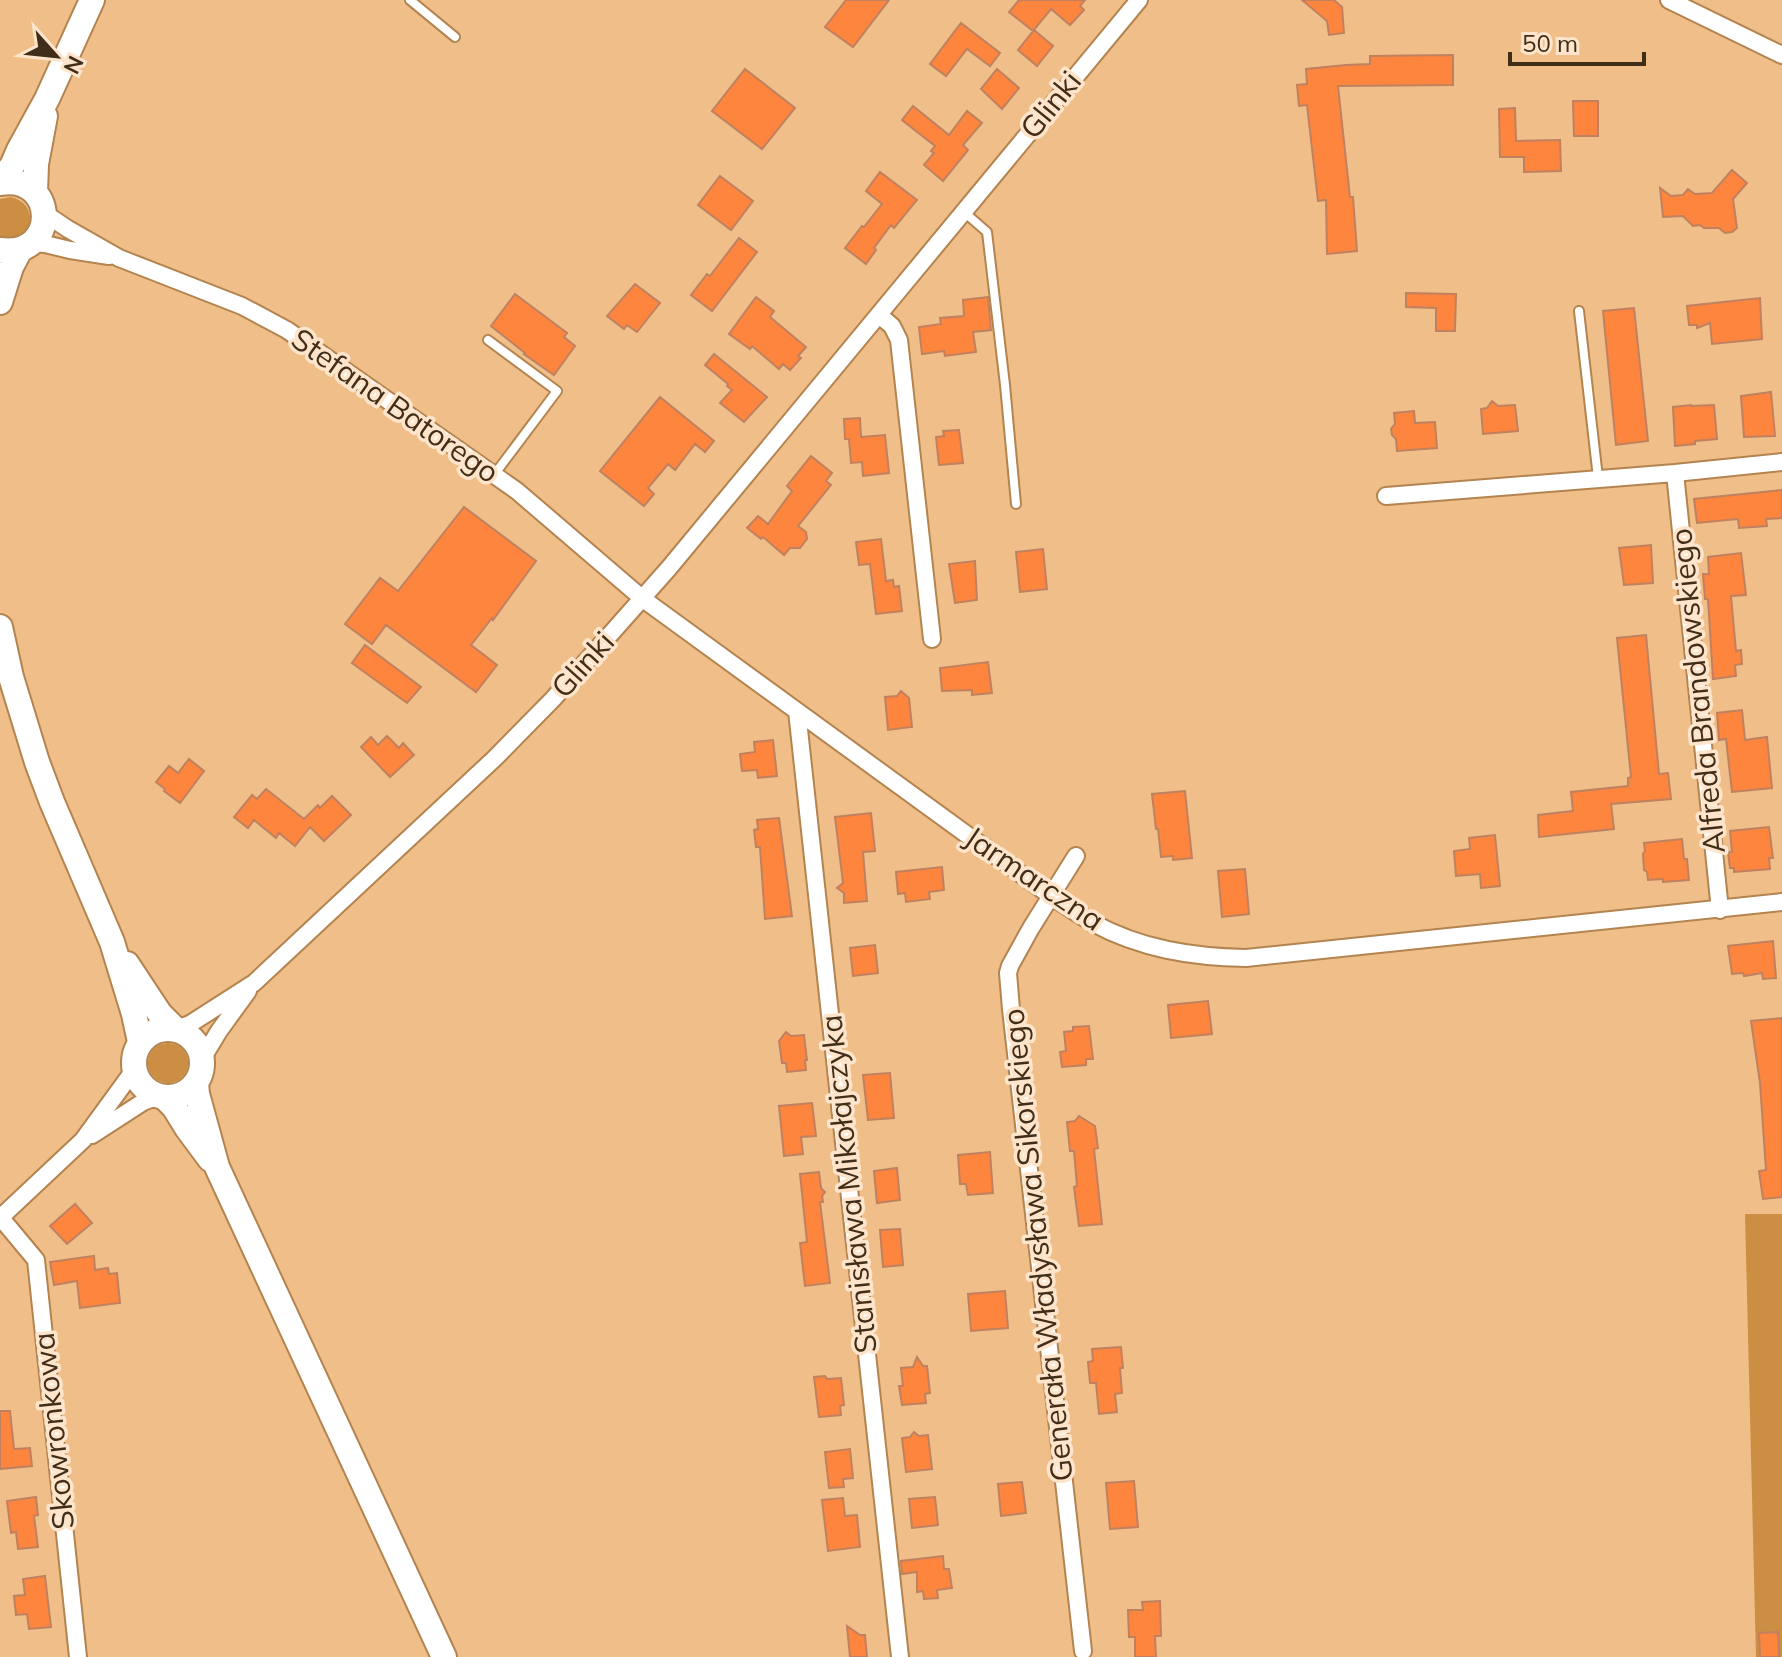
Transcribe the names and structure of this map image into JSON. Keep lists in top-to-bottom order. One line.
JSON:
{"streets":{"street":["Glinki","Stefana Batorego","Alfreda Brandowskiego","Jarmarczna","Stanisława Mikołajczyka","Generała Władysława Sikorskiego","Skowronkowa"]},"crossings":[["Glinki","Stefana Batorego"],["Glinki","Jarmarczna"],["Stefana Batorego","Jarmarczna"],["Alfreda Brandowskiego","Jarmarczna"],["Jarmarczna","Stanisława Mikołajczyka"],["Jarmarczna","Generała Władysława Sikorskiego"]],"scale_bar":"50 m","north":"bottom right"}
